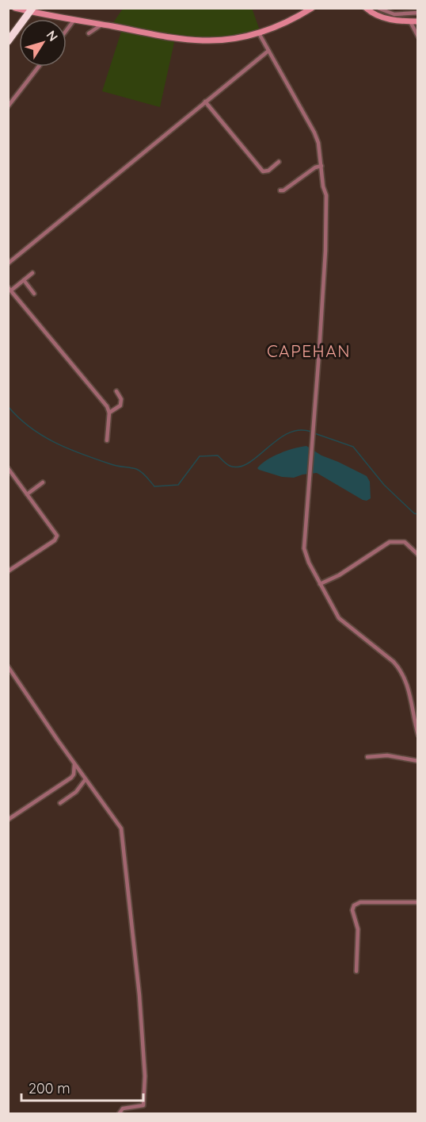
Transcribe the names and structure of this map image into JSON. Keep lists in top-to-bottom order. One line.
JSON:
{"districts":["CAPEHAN"],"scale_bar":"200 m","north":"top right"}
